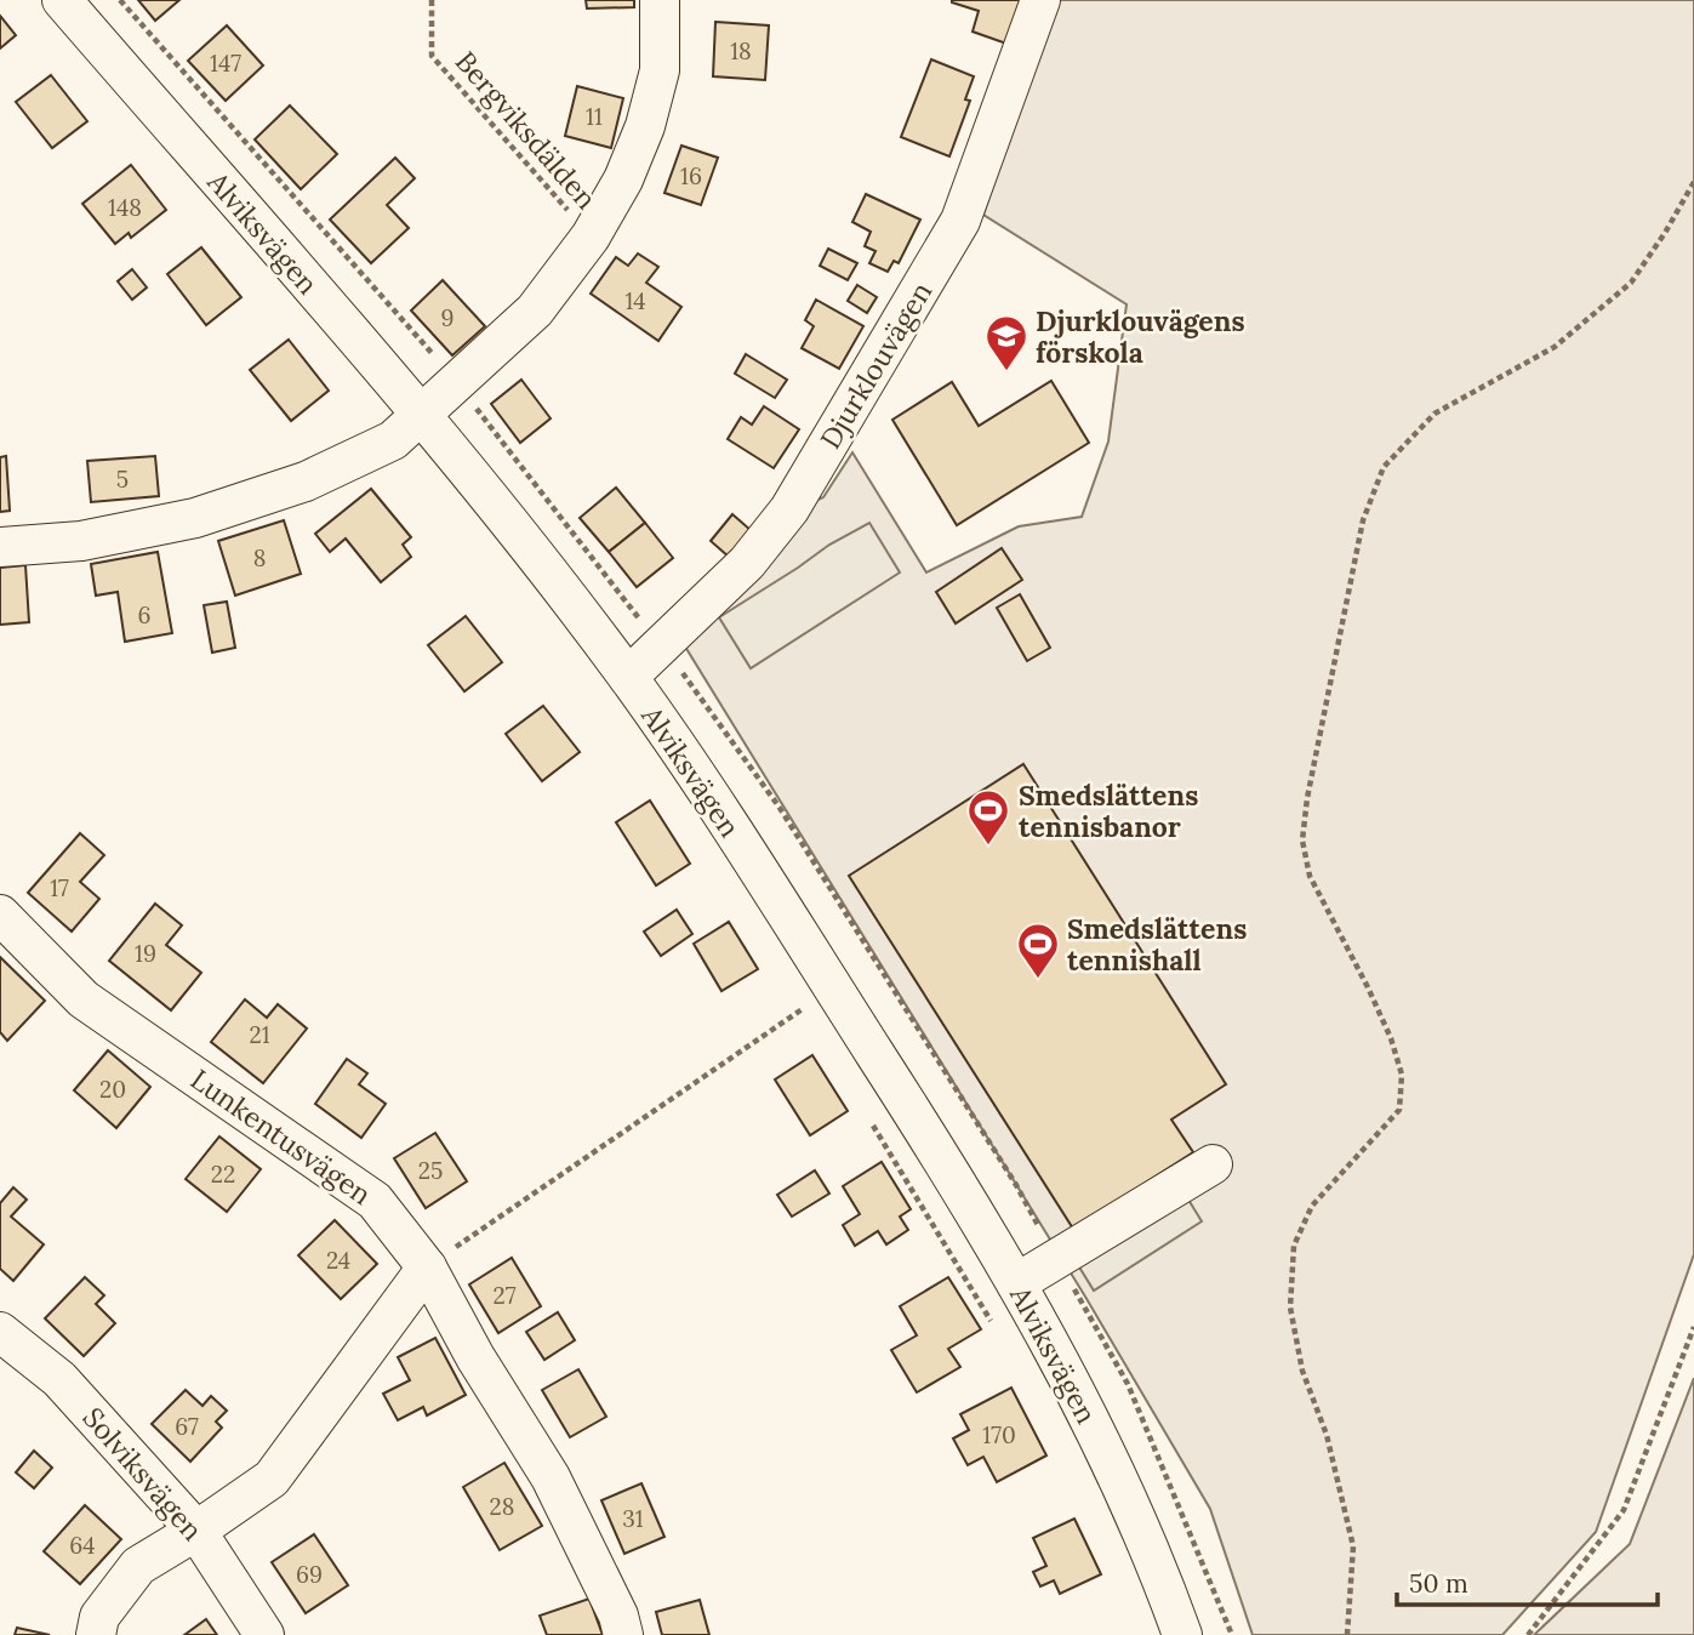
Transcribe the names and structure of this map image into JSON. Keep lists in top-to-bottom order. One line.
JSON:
{"streets":{"street":["Alviksvägen","Djurklouvägen","Lunkentusvägen","Solviksvägen"],"path":["Bergviksdälden"]},"crossings":[["Alviksvägen","Djurklouvägen"]],"places":{"school or university":["Djurklouvägens förskola"],"sports":["Smedslättens tennisbanor","Smedslättens tennishall"]},"house_numbers":["18","147","11","16","148","14","9","5","8","6","17","19","21","20","25","22","24","27","67","170","28","31","64","69"],"scale_bar":"50 m"}
